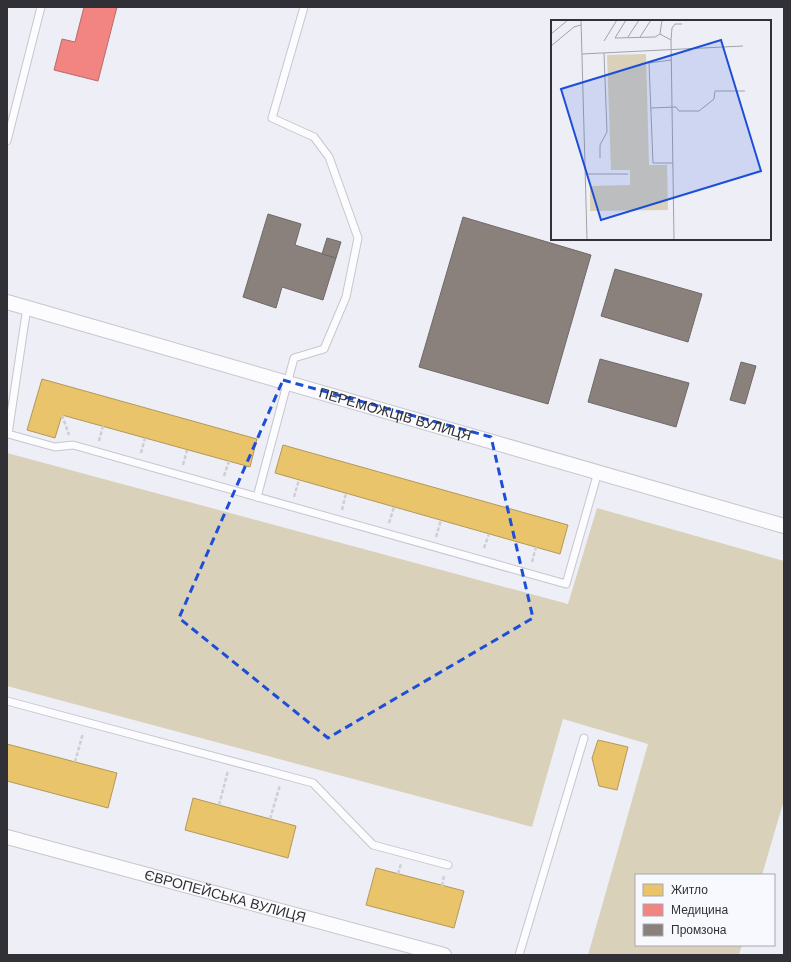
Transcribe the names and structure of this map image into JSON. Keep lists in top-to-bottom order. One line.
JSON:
{"streets":{"street":["ПЕРЕМОЖЦІВ ВУЛИЦЯ","ЄВРОПЕЙСЬКА ВУЛИЦЯ"]},"legend":["Житло","Медицина","Промзона"]}
